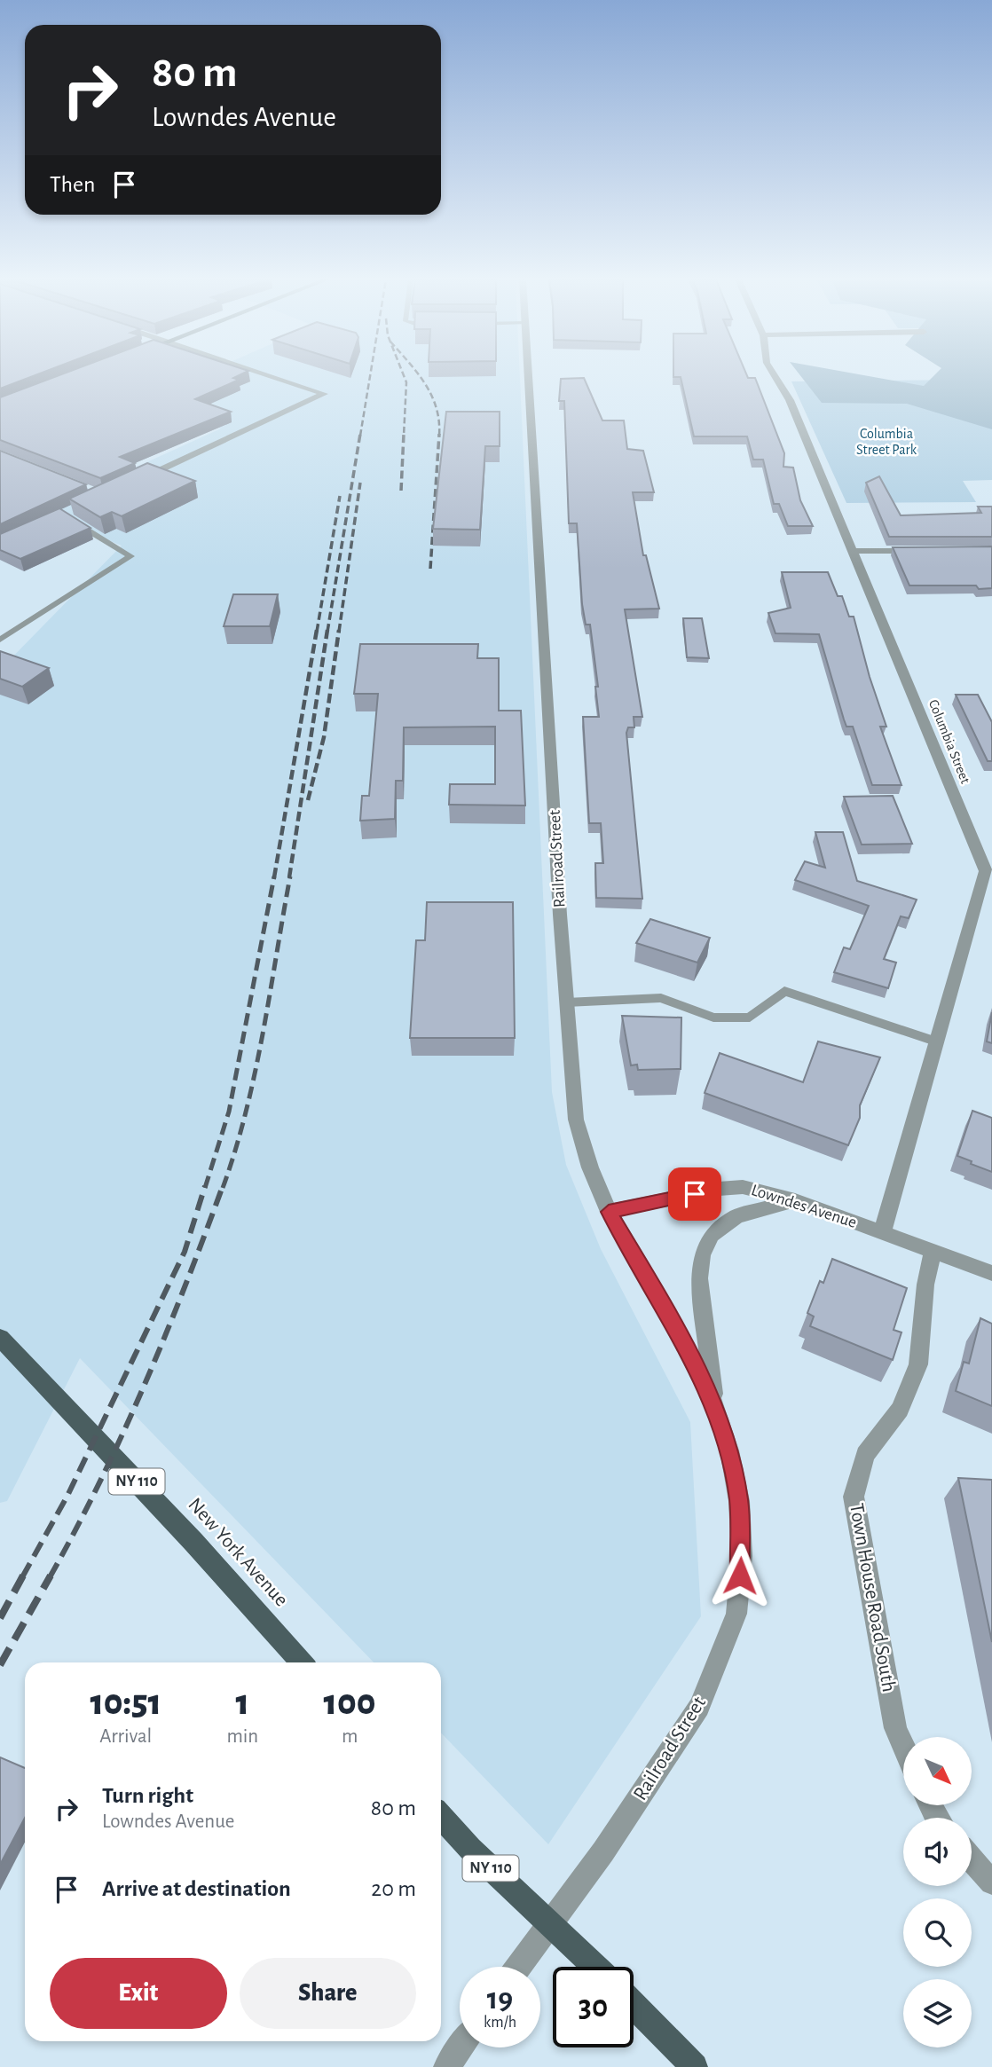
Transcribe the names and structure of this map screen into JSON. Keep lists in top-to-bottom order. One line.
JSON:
{"streets":{"main road":["NY 110","New York Avenue"],"street":["Columbia Street","Railroad Street","Lowndes Avenue","Town House Road South"]},"crossings":[["Columbia Street","Lowndes Avenue"],["Railroad Street","Lowndes Avenue"],["Railroad Street","NY 110"],["Lowndes Avenue","Town House Road South"]],"parks":["Columbia Street Park"],"north":"bottom right","page":{"turn":["80 m","Lowndes Avenue"],"then":"Then","eta":["10:51","Arrival","1","min","100","m"],"list":[{"name":"Turn right","note":"Lowndes Avenue","value":"80 m"},{"name":"Arrive at destination","value":"20 m"}],"buttons":["Exit","Share"],"speed":"19 km/h","limit":"30"}}
